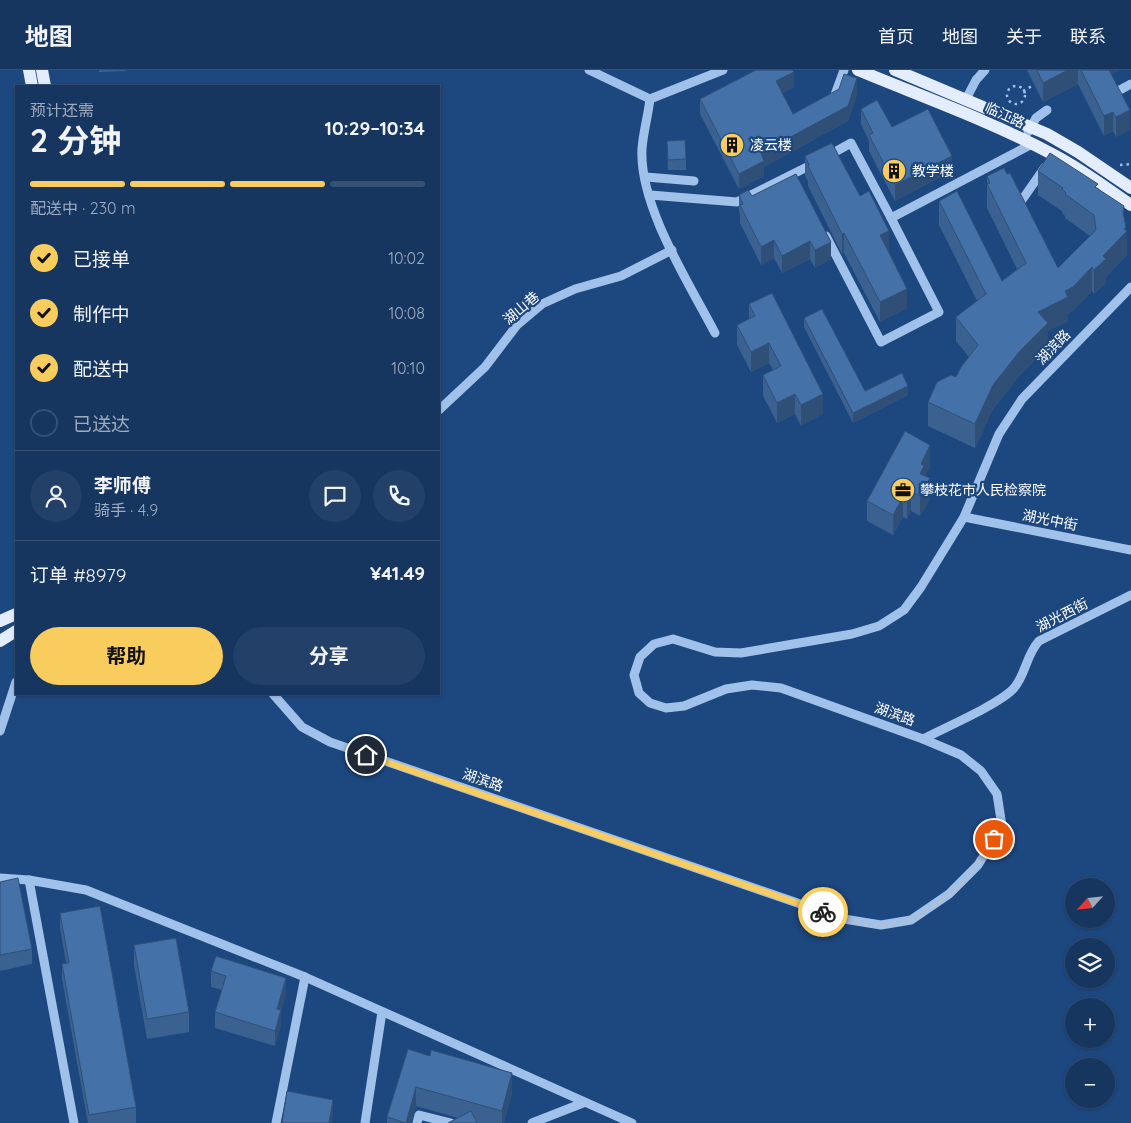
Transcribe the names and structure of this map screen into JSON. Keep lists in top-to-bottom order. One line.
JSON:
{"streets":{"main road":["临江路"],"street":["湖山巷","湖滨路","湖光中街","湖光西街"]},"crossings":[["湖滨路","湖光中街"],["湖滨路","湖光西街"]],"places":{"building":["凌云楼","教学楼"],"office":["攀枝花市人民检察院"]},"north":"bottom left","page":{"header":"地图","nav":["首页","地图","关于","联系"],"heading":["2 分钟","预计还需","10:29–10:34"],"panel":["李师傅","骑手 · 4.9","订单 #8979","¥41.49"],"bar":"配送中 · 230 m","list":[["已接单","10:02"],["制作中","10:08"],["配送中","10:10"],"已送达"],"buttons":["帮助","分享"],"map_buttons":["+","−"]}}
